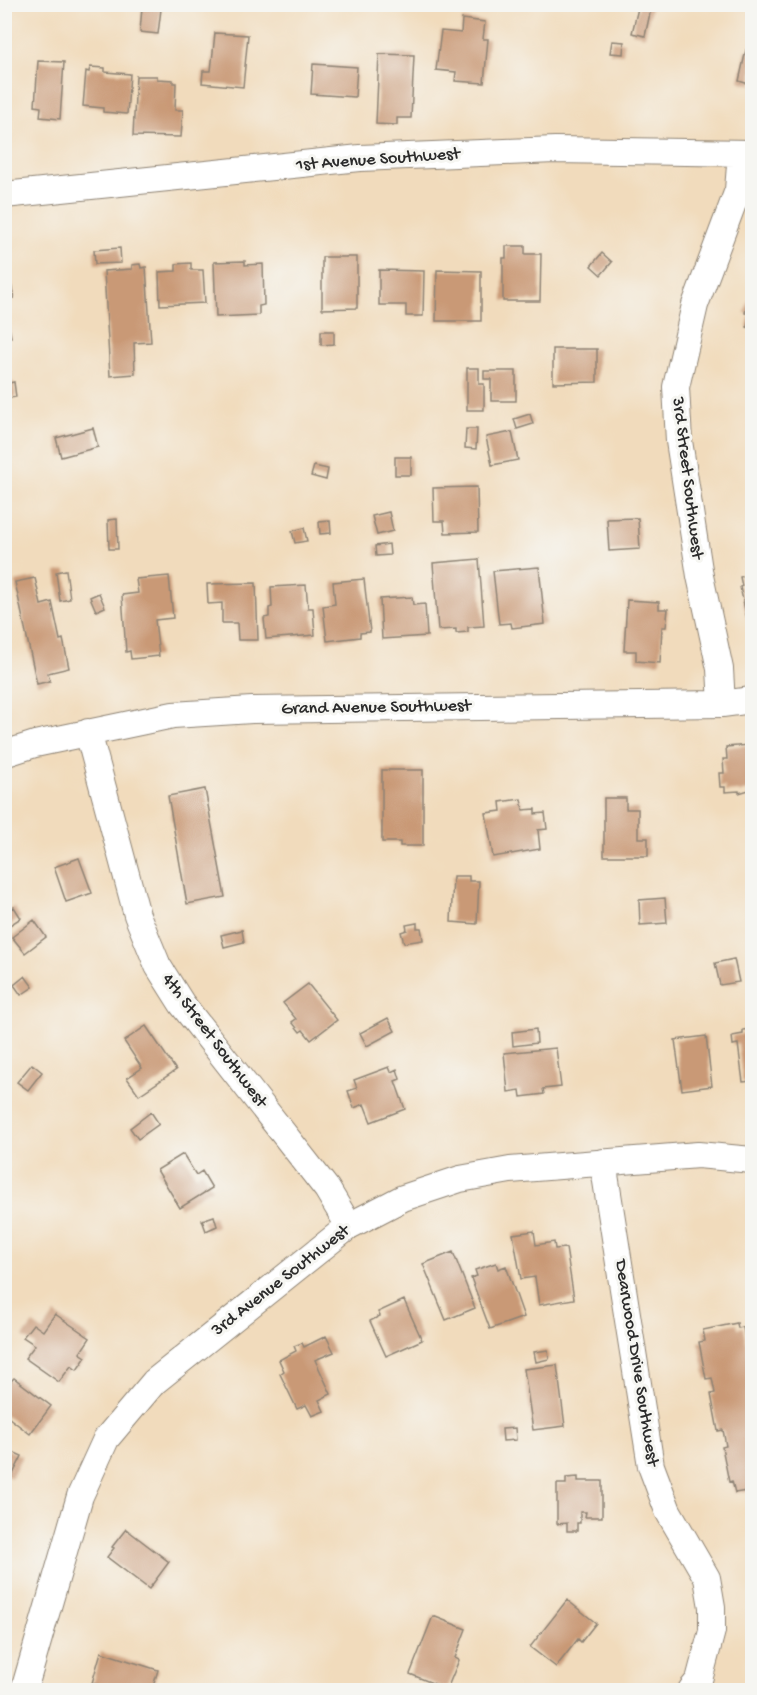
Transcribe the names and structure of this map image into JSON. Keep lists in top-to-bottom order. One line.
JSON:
{"streets":{"street":["1st Avenue Southwest","3rd Street Southwest","Grand Avenue Southwest","4th Street Southwest","3rd Avenue Southwest","Dearwood Drive Southwest"]},"crossings":[["1st Avenue Southwest","3rd Street Southwest"],["3rd Street Southwest","Grand Avenue Southwest"],["Grand Avenue Southwest","4th Street Southwest"],["4th Street Southwest","3rd Avenue Southwest"],["3rd Avenue Southwest","Dearwood Drive Southwest"]]}
